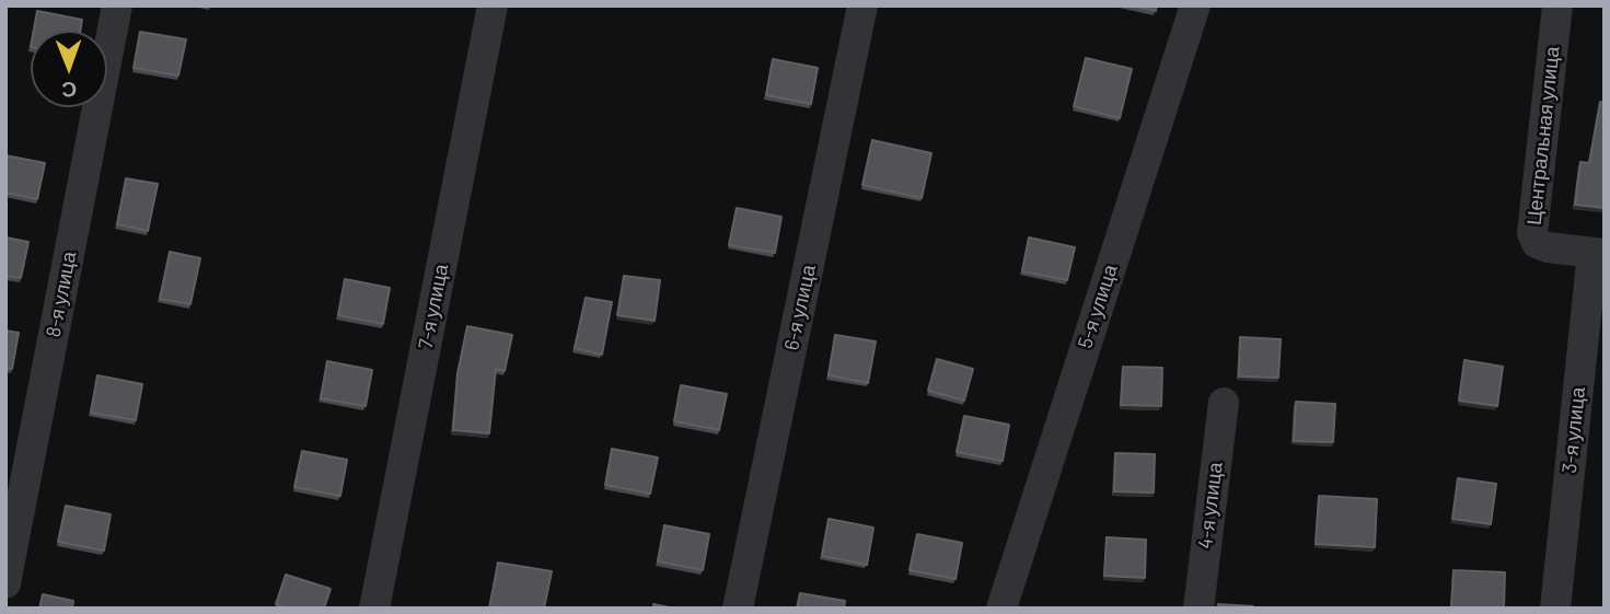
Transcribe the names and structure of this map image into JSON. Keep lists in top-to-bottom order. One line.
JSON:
{"streets":{"street":["Центральная улица","8-я улица","7-я улица","5-я улица","6-я улица","3-я улица","4-я улица"]},"crossings":[["Центральная улица","3-я улица"]],"north":"bottom"}
